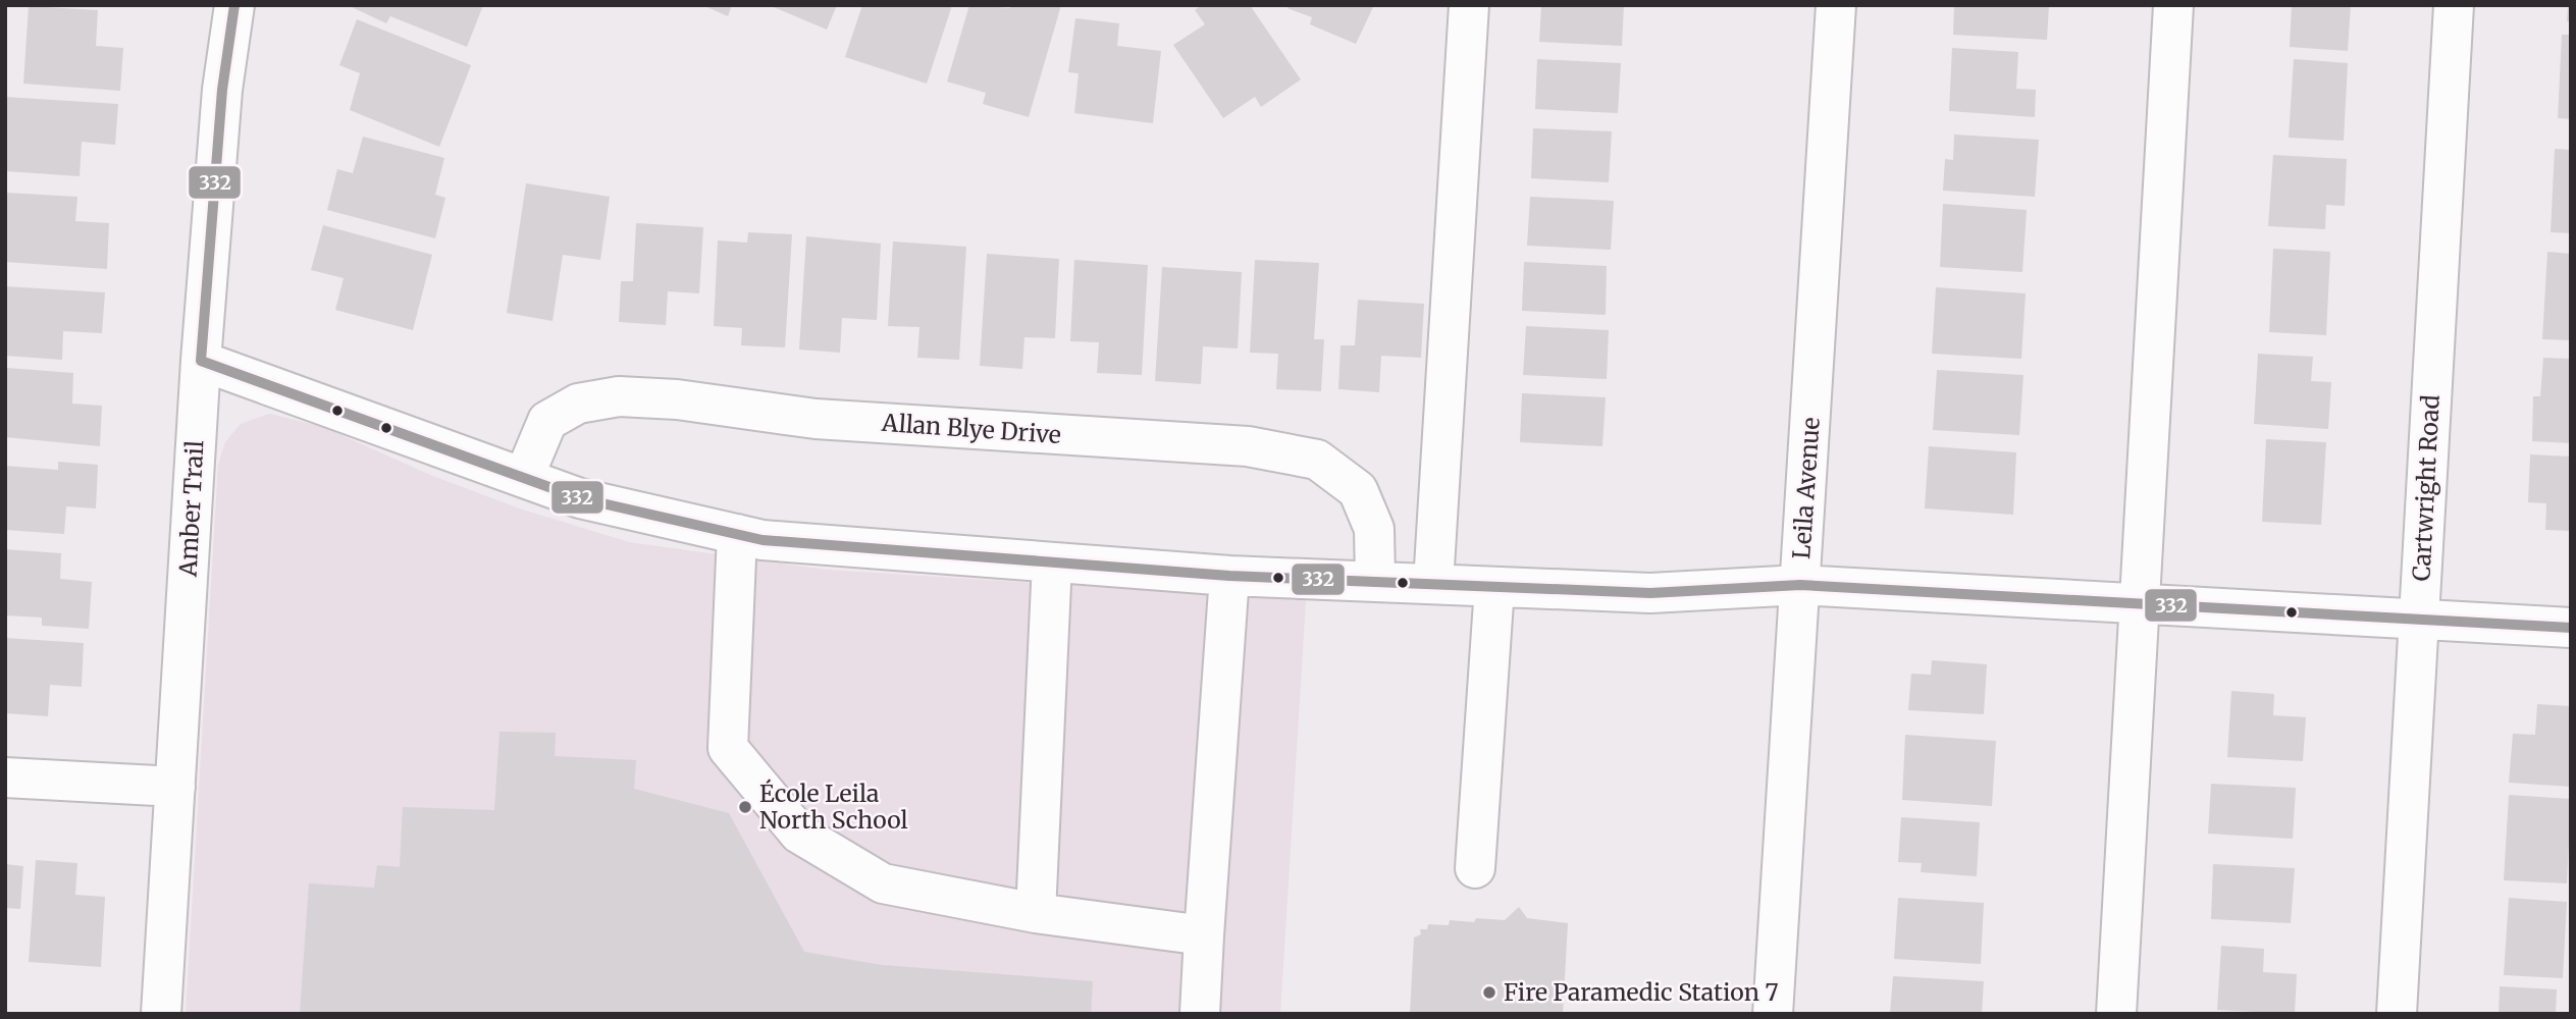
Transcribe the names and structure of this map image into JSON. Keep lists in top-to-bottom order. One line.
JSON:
{"streets":{"street":["Allan Blye Drive","Leila Avenue","Cartwright Road","Amber Trail"]},"places":["École Leila North School","Fire Paramedic Station 7"],"lines":["transit line 332"]}
